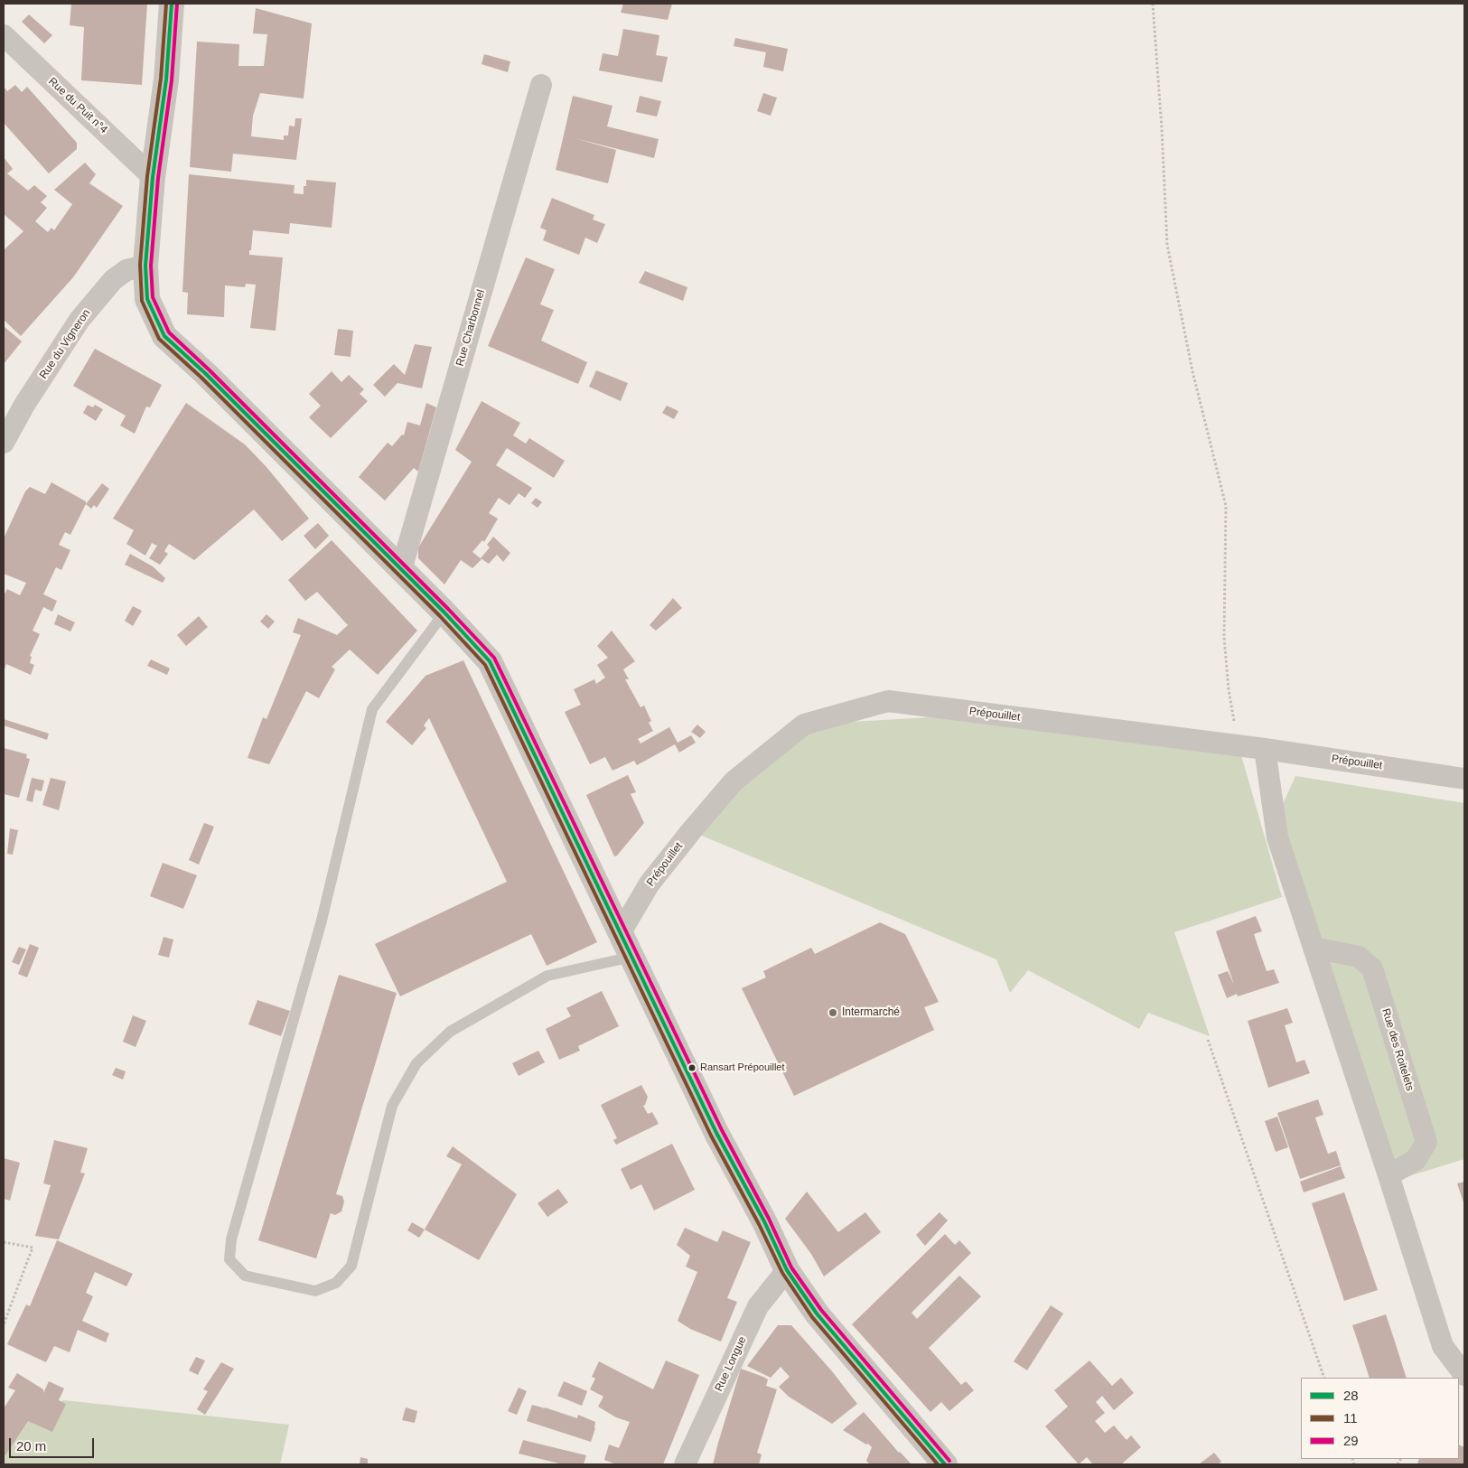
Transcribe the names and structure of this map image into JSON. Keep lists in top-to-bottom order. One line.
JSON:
{"streets":{"street":["Rue du Puit n°4","Rue Charbonnel","Rue du Vigneron","Prépouillet","Rue des Roitelets","Rue Longue"]},"places":["Intermarché","Ransart Prépouillet"],"lines":["transit line 28","transit line 11","transit line 29"],"legend":["28","11","29"],"scale_bar":"20 m"}
